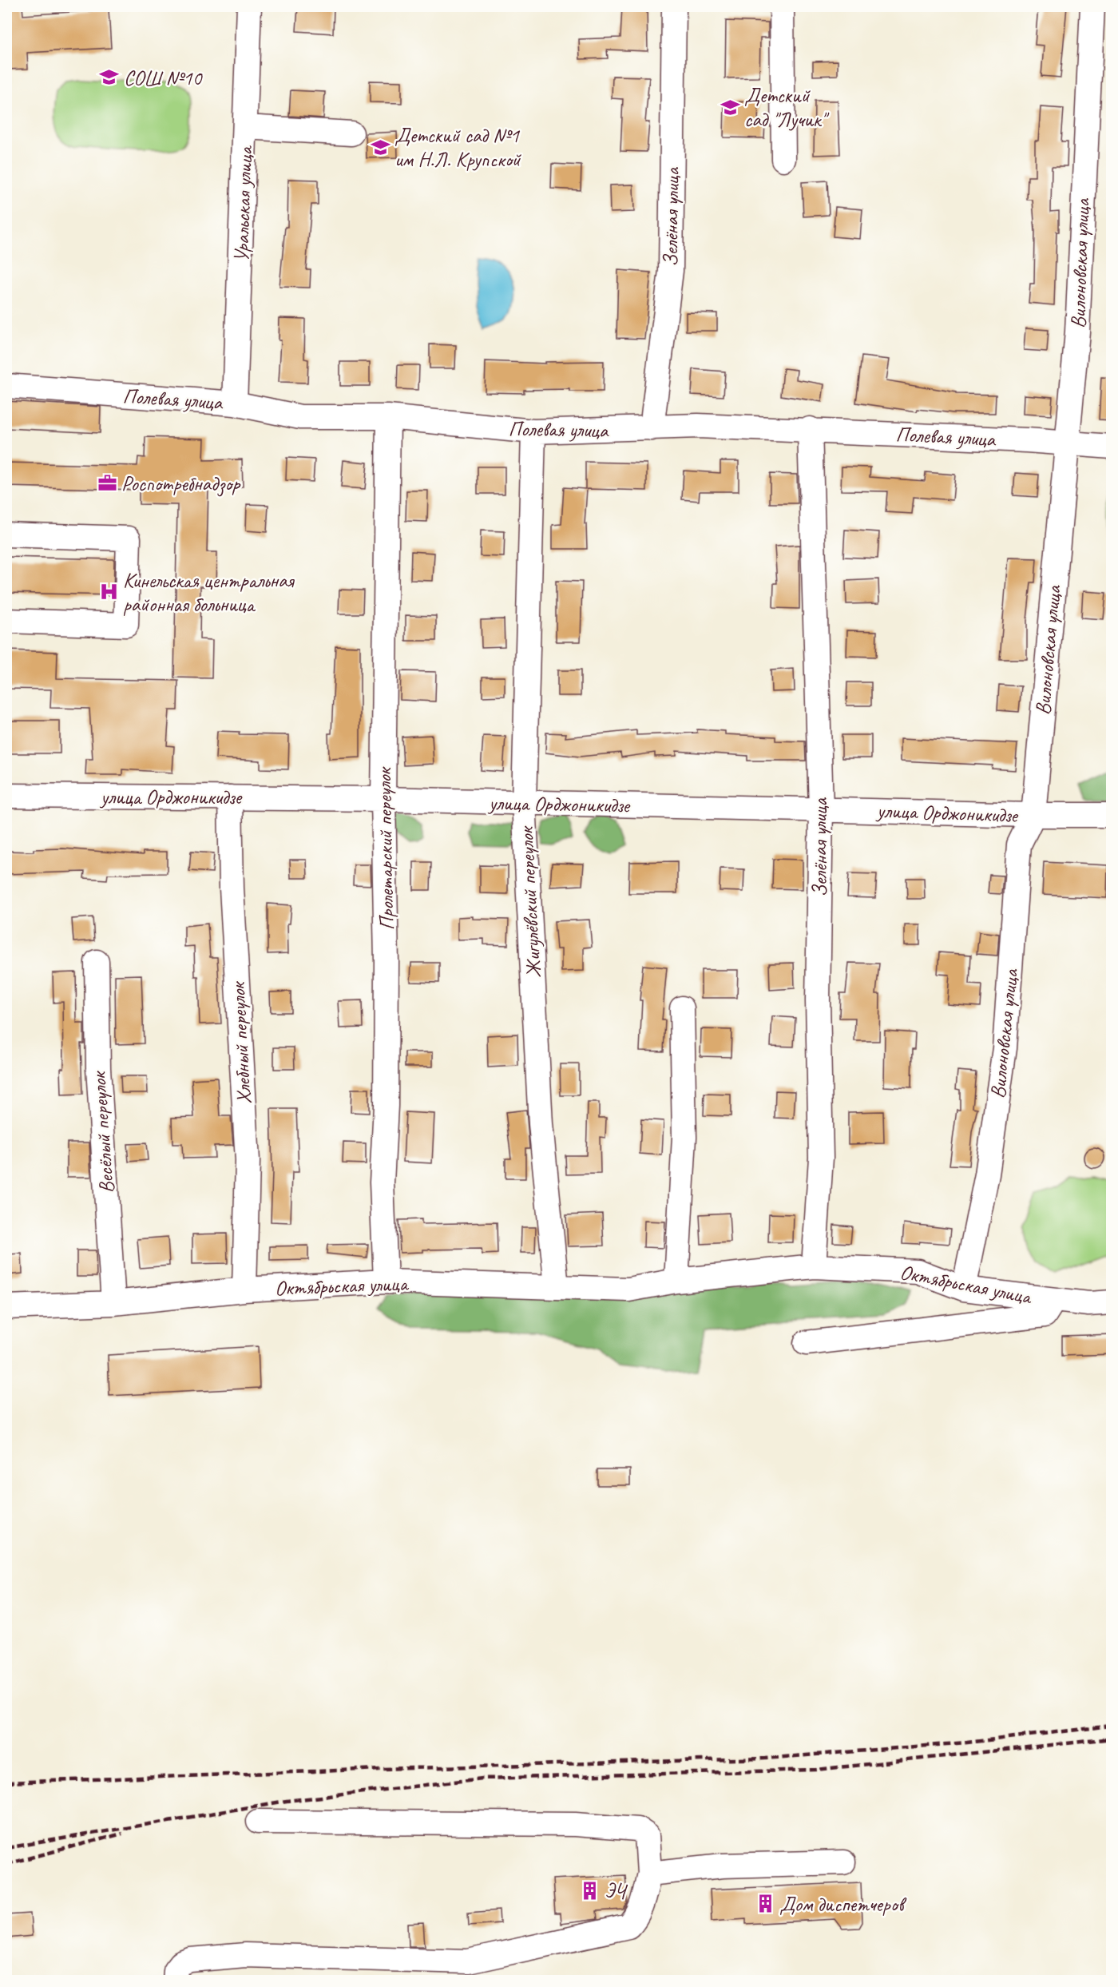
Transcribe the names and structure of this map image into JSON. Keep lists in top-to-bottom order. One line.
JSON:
{"streets":{"street":["Уральская улица","Зелёная улица","Вилоновская улица","Полевая улица","улица Орджоникидзе","Пролетарский переулок","Жигулёвский переулок","Хлебный переулок","Весёлый переулок","Октябрьская улица"]},"crossings":[["Уральская улица","Полевая улица"],["Зелёная улица","Полевая улица"],["Зелёная улица","улица Орджоникидзе"],["Зелёная улица","Октябрьская улица"],["Вилоновская улица","Полевая улица"],["Вилоновская улица","улица Орджоникидзе"],["Вилоновская улица","Октябрьская улица"],["Полевая улица","Пролетарский переулок"],["Полевая улица","Жигулёвский переулок"],["улица Орджоникидзе","Пролетарский переулок"],["улица Орджоникидзе","Жигулёвский переулок"],["улица Орджоникидзе","Хлебный переулок"],["Пролетарский переулок","Октябрьская улица"],["Жигулёвский переулок","Октябрьская улица"],["Хлебный переулок","Октябрьская улица"],["Весёлый переулок","Октябрьская улица"]],"places":{"school or university":["СОШ №10","Детский сад \"Лучик\"","Детский сад №1 им Н.Л. Крупской"],"office":["Роспотребнадзор"],"hospital":["Кинельская центральная районная больница"],"building":["ЭЧ","Дом диспетчеров"]}}
